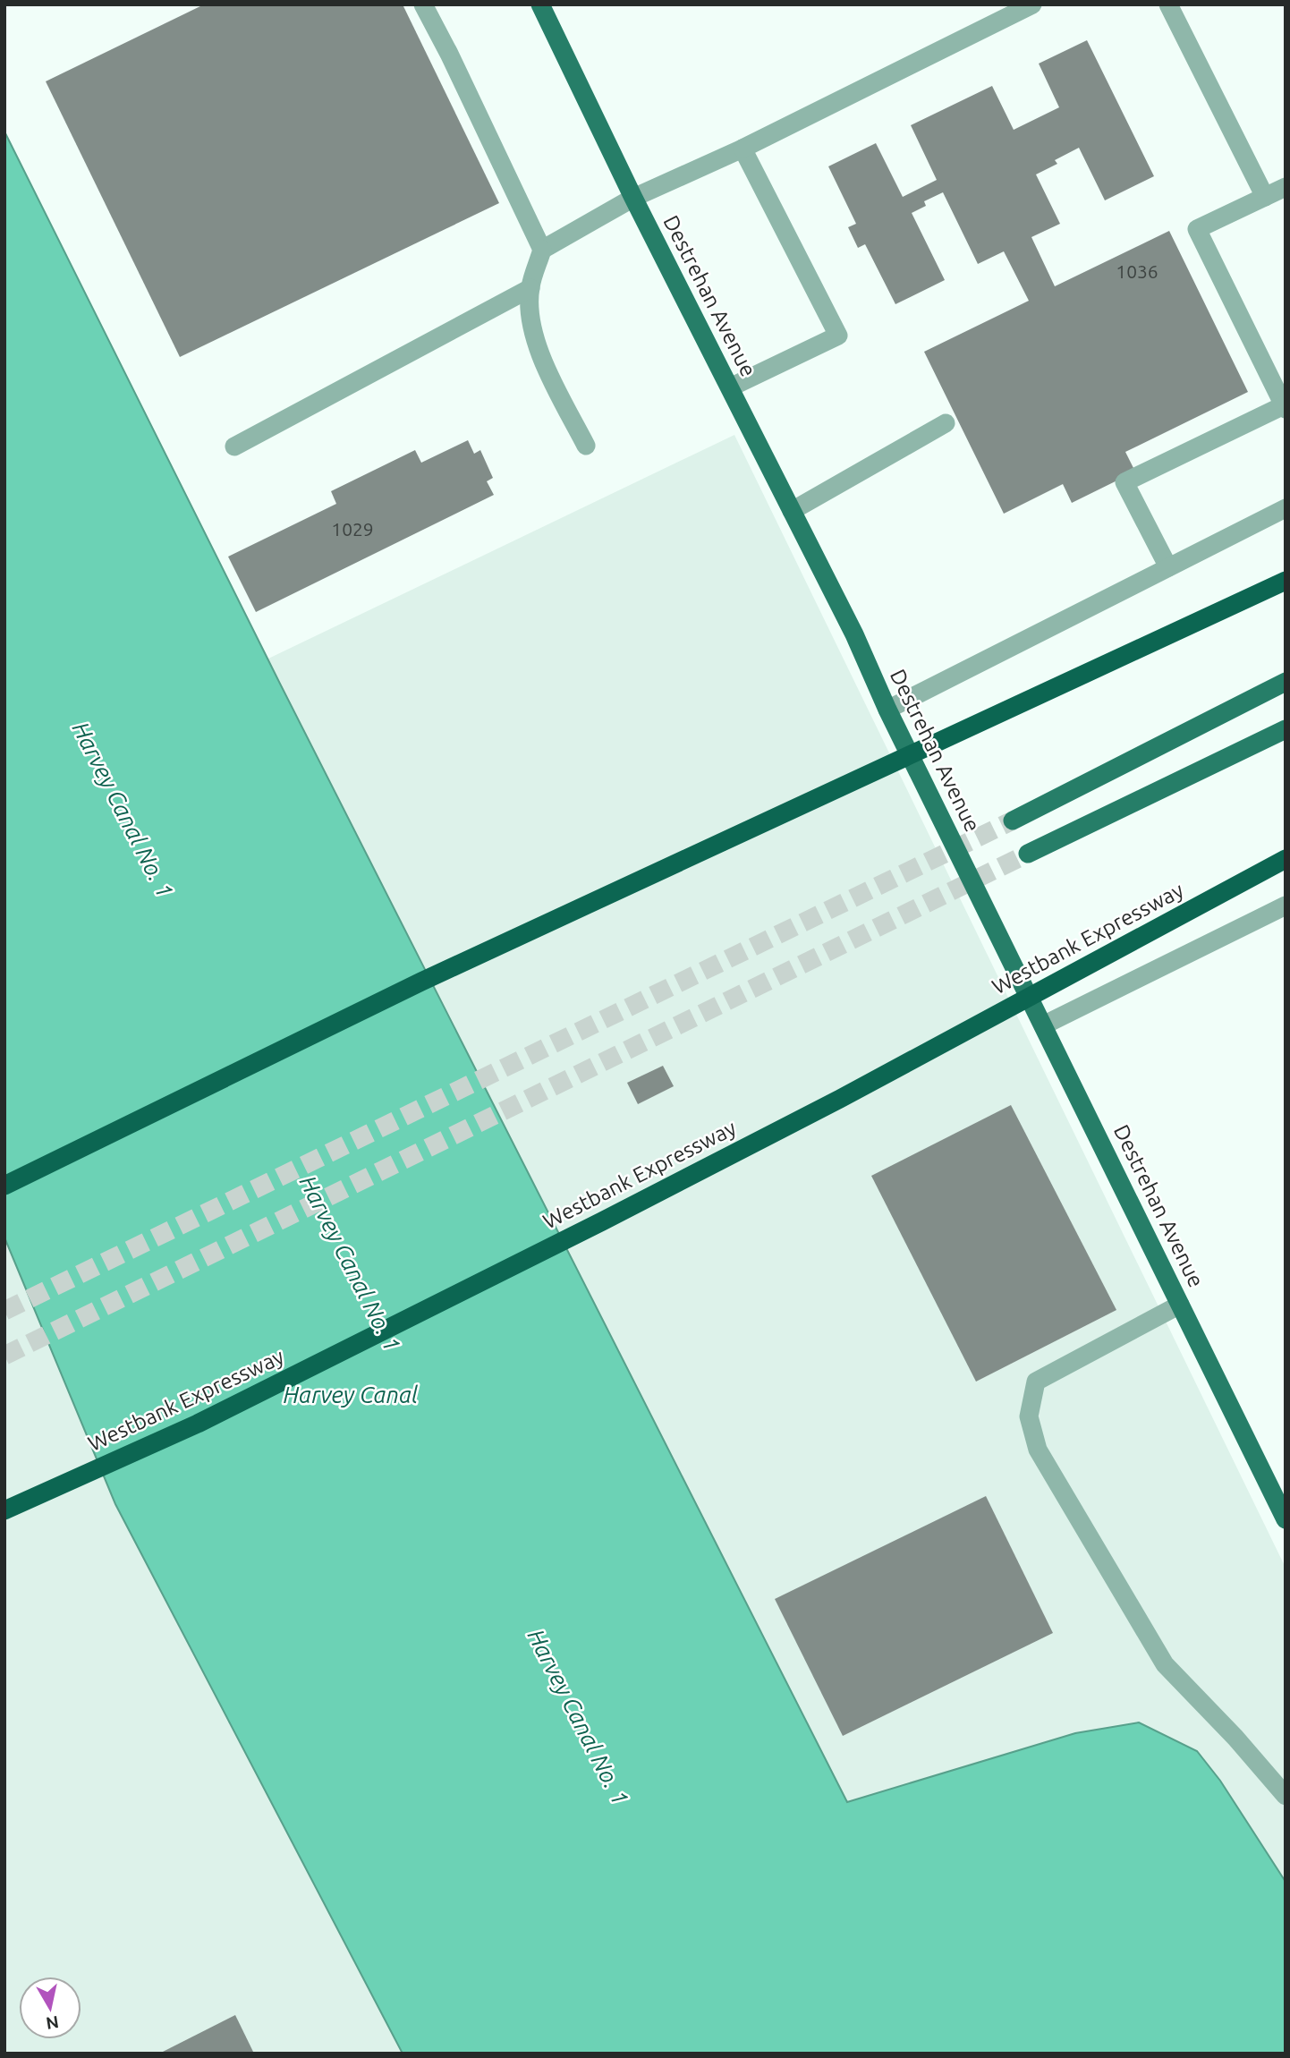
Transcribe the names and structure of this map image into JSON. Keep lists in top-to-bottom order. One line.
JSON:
{"streets":{"highway":["Westbank Expressway"],"main road":["Destrehan Avenue"]},"water":["Harvey Canal No. 1","Harvey Canal"],"house_numbers":["1036","1029"],"north":"bottom"}
